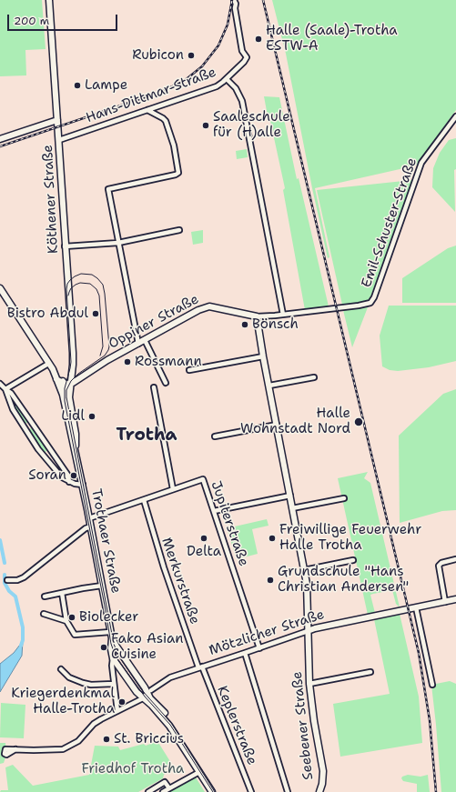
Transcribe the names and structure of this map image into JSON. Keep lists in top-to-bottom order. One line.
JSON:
{"streets":{"main road":["Köthener Straße","Oppiner Straße","Trothaer Straße","Mötzlicher Straße","Seebener Straße"],"street":["Hans-Dittmar-Straße","Emil-Schuster-Straße","Jupiterstraße","Merkurstraße","Keplerstraße"]},"crossings":[["Hans-Dittmar-Straße","Köthener Straße"],["Köthener Straße","Oppiner Straße"],["Köthener Straße","Trothaer Straße"],["Oppiner Straße","Trothaer Straße"],["Oppiner Straße","Seebener Straße"],["Jupiterstraße","Trothaer Straße"],["Jupiterstraße","Merkurstraße"],["Jupiterstraße","Mötzlicher Straße"],["Trothaer Straße","Mötzlicher Straße"],["Merkurstraße","Mötzlicher Straße"],["Merkurstraße","Keplerstraße"],["Mötzlicher Straße","Keplerstraße"],["Mötzlicher Straße","Seebener Straße"]],"districts":["Trotha"],"parks":["Friedhof Trotha"],"places":["Halle (Saale)-Trotha ESTW-A","Rubicon","Lampe","Saaleschule für (H)alle","Bistro Abdul","Bönsch","Rossmann","Lidl","Halle Wohnstadt Nord","Soran","Delta","Freiwillige Feuerwehr Halle Trotha","Grundschule \"Hans Christian Andersen\"","Biolecker","Fako Asian Cuisine","Kriegerdenkmal Halle-Trotha","St. Briccius"],"scale_bar":"200 m"}
